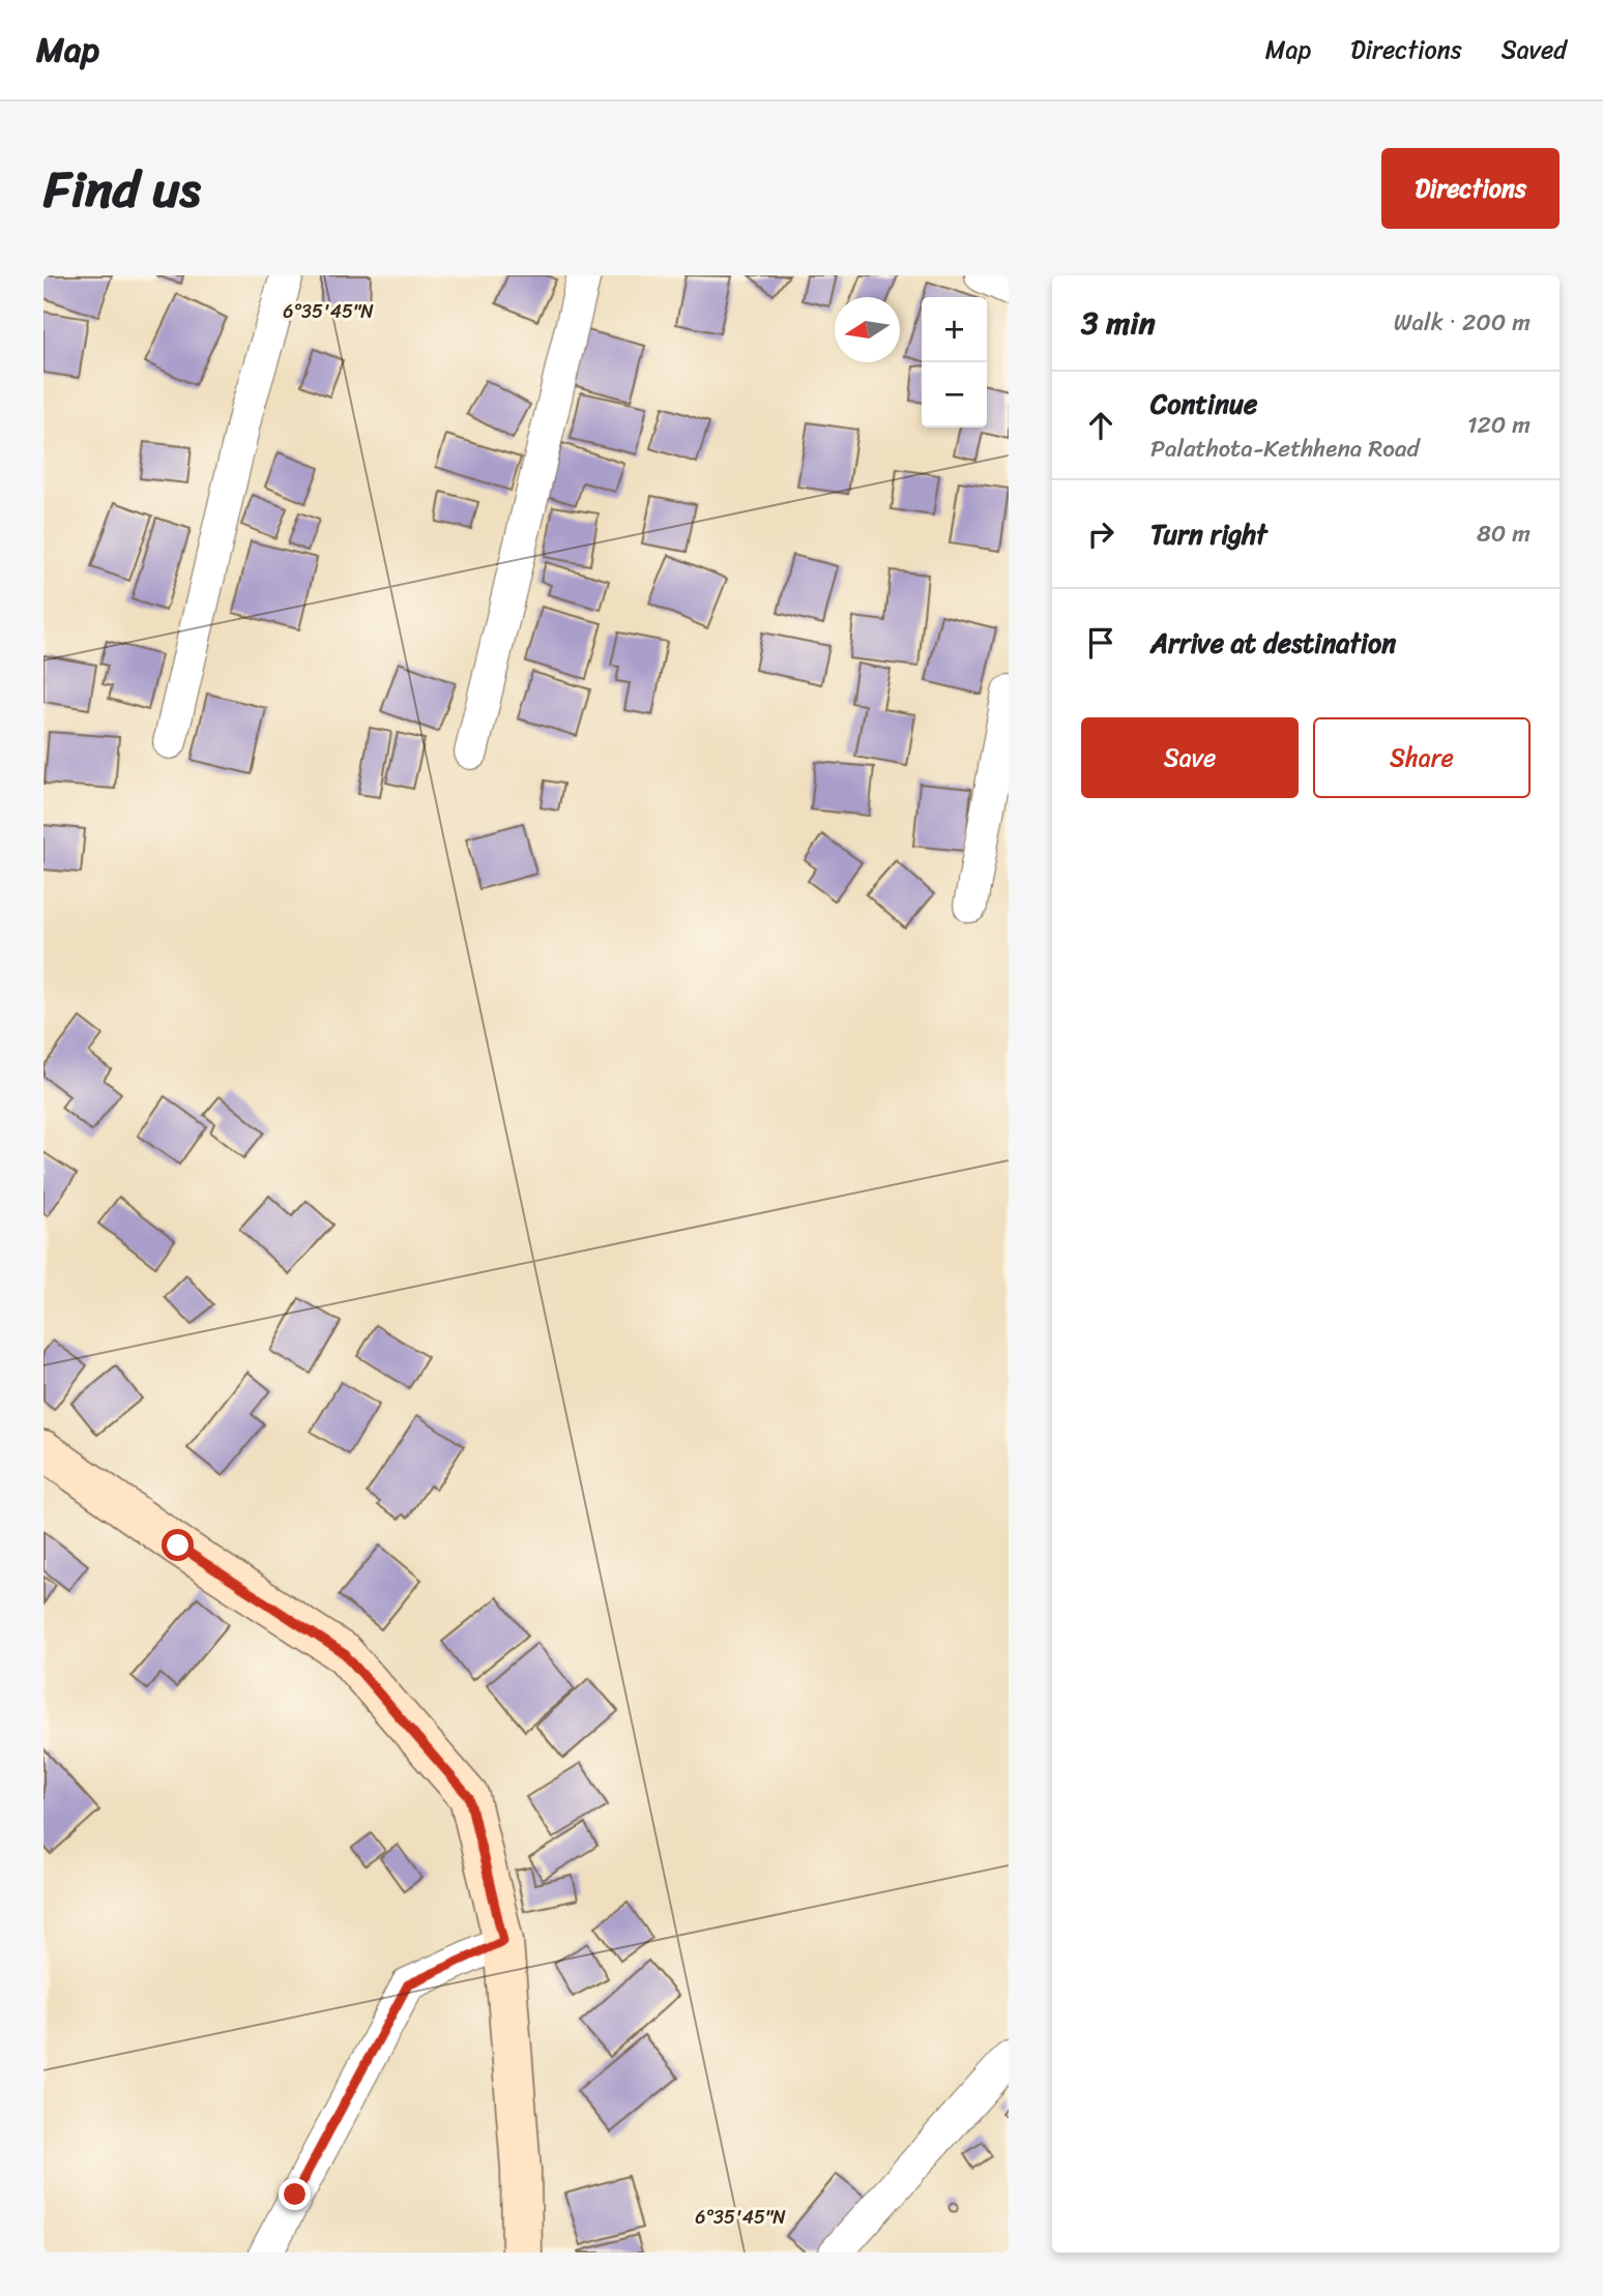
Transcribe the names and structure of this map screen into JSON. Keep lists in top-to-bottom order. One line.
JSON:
{"north":"left","page":{"header":"Map","nav":["Map","Directions","Saved"],"title":"Find us","buttons":["Directions",["Save","Share"]],"heading":["3 min","Walk · 200 m"],"map_buttons":["+","−"],"list":[["Continue","Palathota-Kethhena Road","120 m"],["Turn right","80 m"],"Arrive at destination"]},"coordinates":["6°35'45\"N"]}
